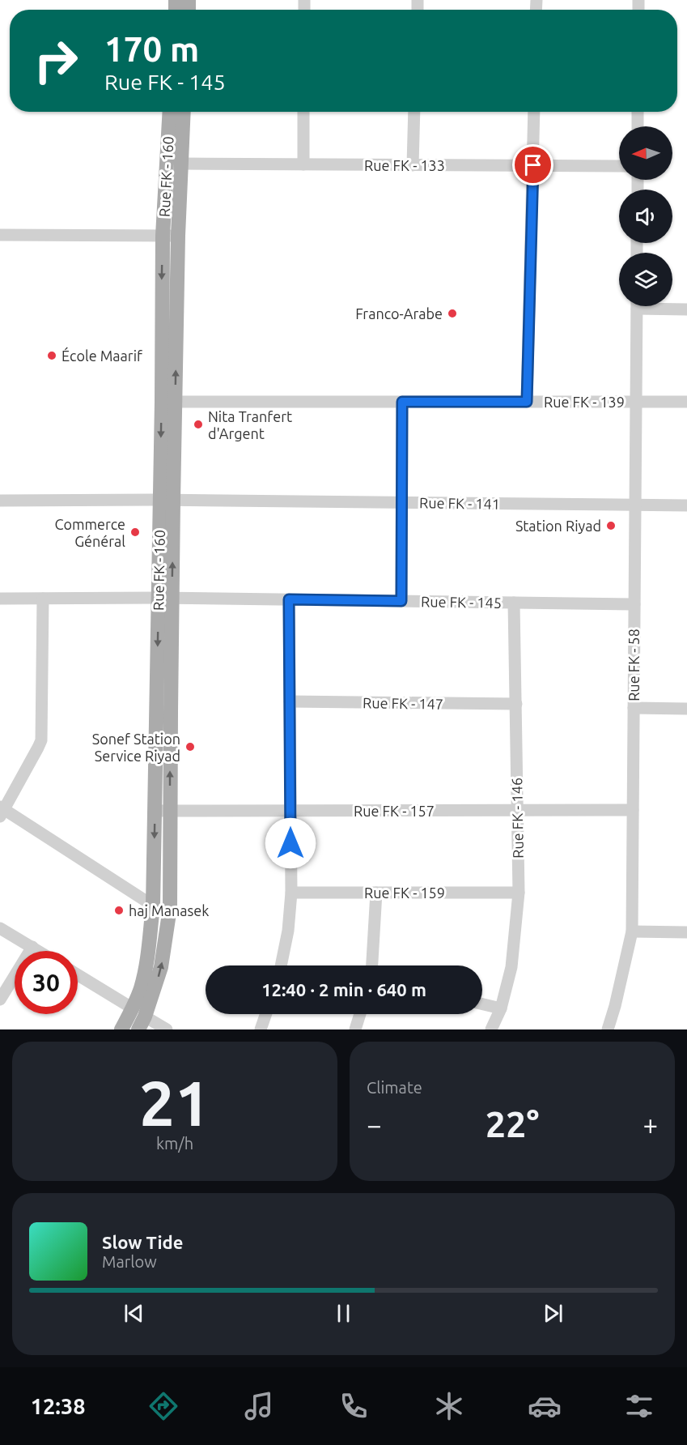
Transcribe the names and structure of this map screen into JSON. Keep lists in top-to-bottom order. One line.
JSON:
{"streets":{"main road":["Rue FK - 160"],"street":["Rue FK - 133","Rue FK - 139","Rue FK - 141","Rue FK - 145","Rue FK - 58","Rue FK - 147","Rue FK - 157","Rue FK - 146","Rue FK - 159"]},"crossings":[["Rue FK - 133","Rue FK - 160"],["Rue FK - 160","Rue FK - 139"],["Rue FK - 160","Rue FK - 141"],["Rue FK - 160","Rue FK - 145"],["Rue FK - 160","Rue FK - 157"],["Rue FK - 139","Rue FK - 58"],["Rue FK - 141","Rue FK - 58"],["Rue FK - 145","Rue FK - 58"],["Rue FK - 145","Rue FK - 146"],["Rue FK - 58","Rue FK - 157"],["Rue FK - 147","Rue FK - 146"],["Rue FK - 157","Rue FK - 146"],["Rue FK - 146","Rue FK - 159"]],"places":["Franco-Arabe","École Maarif","Nita Tranfert d'Argent","Station Riyad","Commerce Général","Sonef Station Service Riyad","haj Manasek"],"north":"left","page":{"turn":["170 m","Rue FK - 145"],"limit":"30","trip":"12:40 · 2 min · 640 m","tile":[["21","km/h"],"Climate"],"heat":["−","22°","+"],"song":["Slow Tide","Marlow"],"tabs":"12:38"}}
